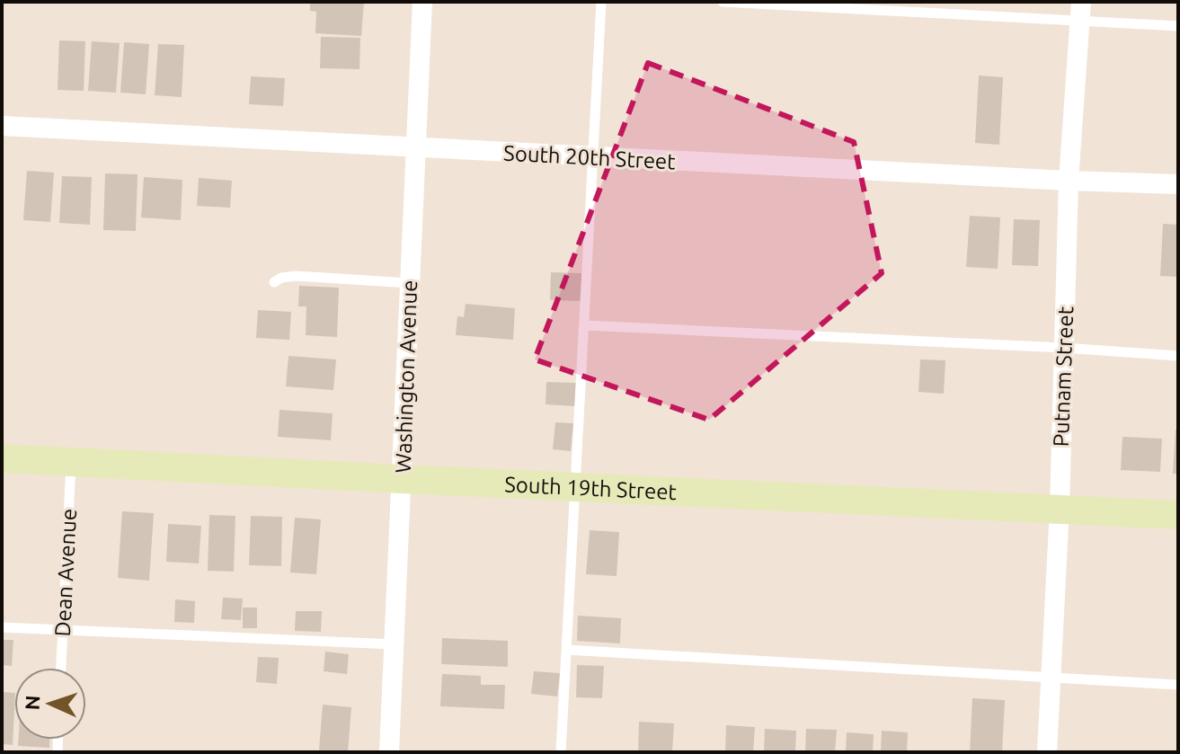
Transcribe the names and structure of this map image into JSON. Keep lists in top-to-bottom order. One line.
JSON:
{"streets":{"street":["South 20th Street","Washington Avenue","Putnam Street","South 19th Street"],"lane":["Dean Avenue"]},"crossings":[["South 20th Street","Washington Avenue"],["South 20th Street","Putnam Street"],["Washington Avenue","South 19th Street"],["Putnam Street","South 19th Street"],["South 19th Street","Dean Avenue"]],"north":"left"}
